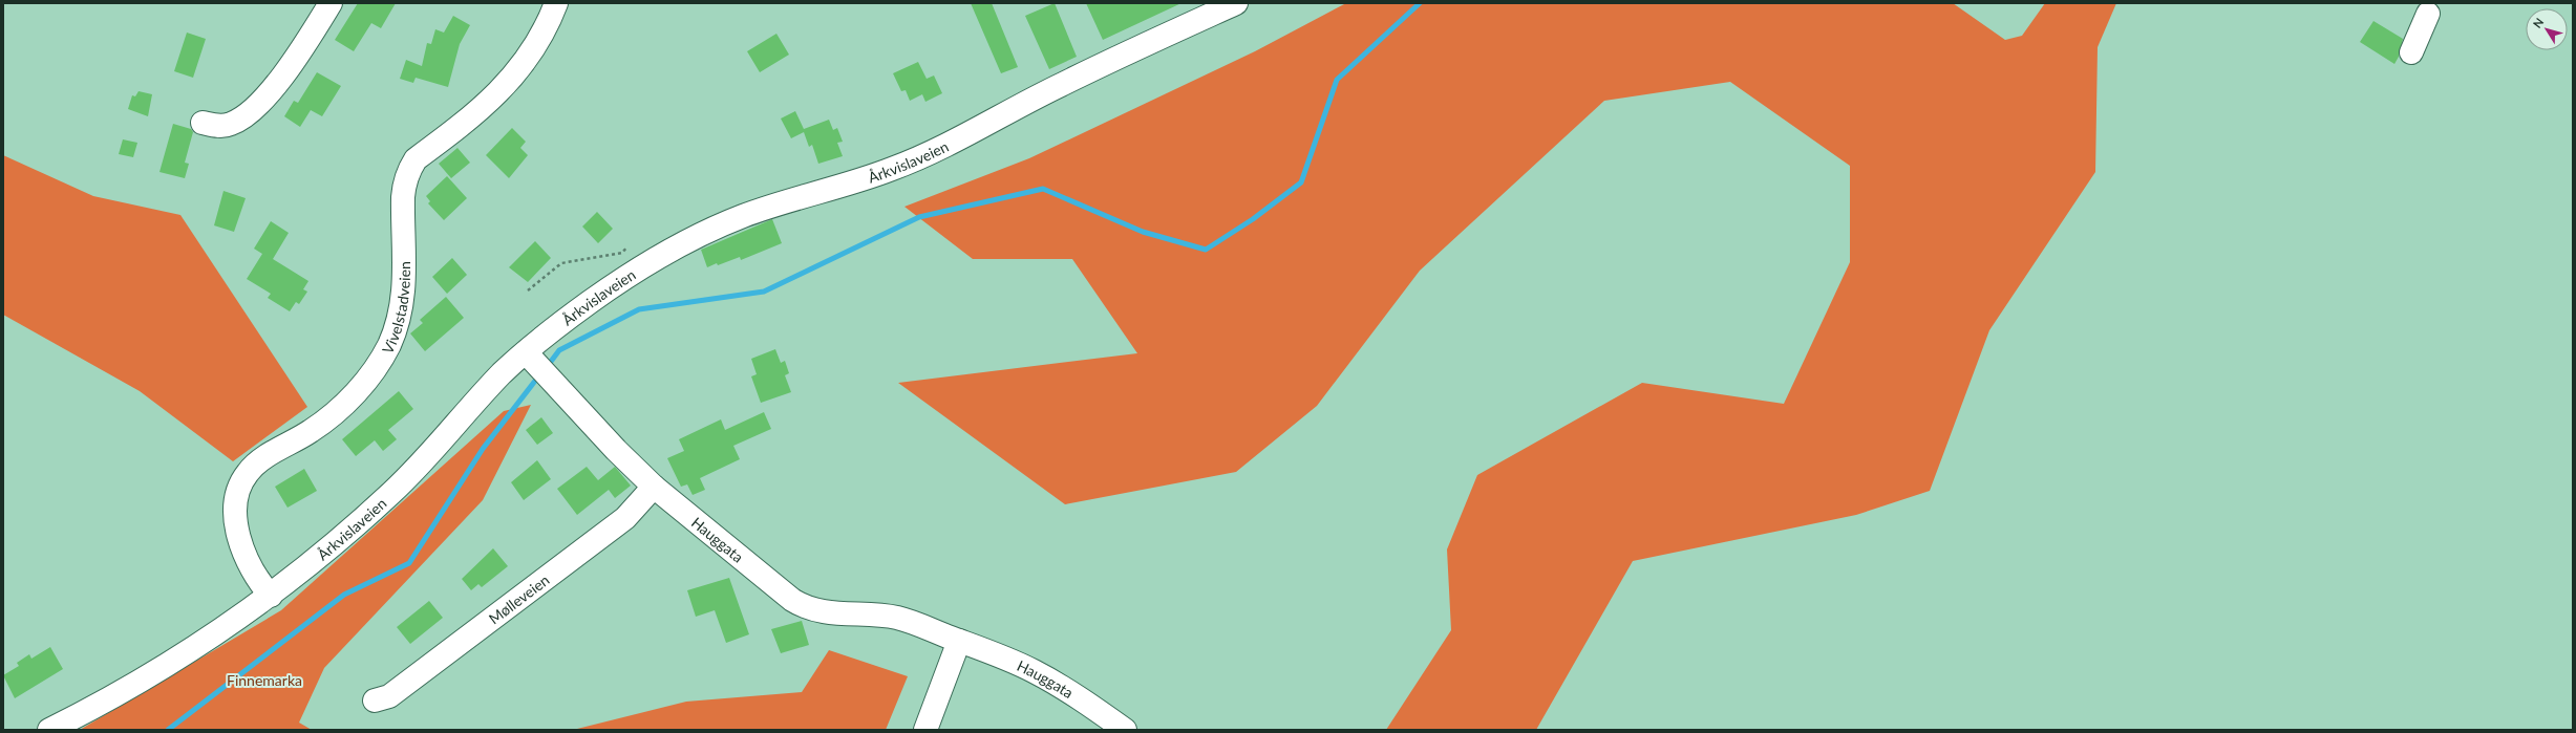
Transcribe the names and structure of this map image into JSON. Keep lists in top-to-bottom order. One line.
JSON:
{"streets":{"street":["Årkvislaveien","Vivelstadveien","Hauggata","Mølleveien"]},"crossings":[["Årkvislaveien","Vivelstadveien"],["Årkvislaveien","Hauggata"],["Hauggata","Mølleveien"]],"parks":["Finnemarka"],"north":"top left"}
